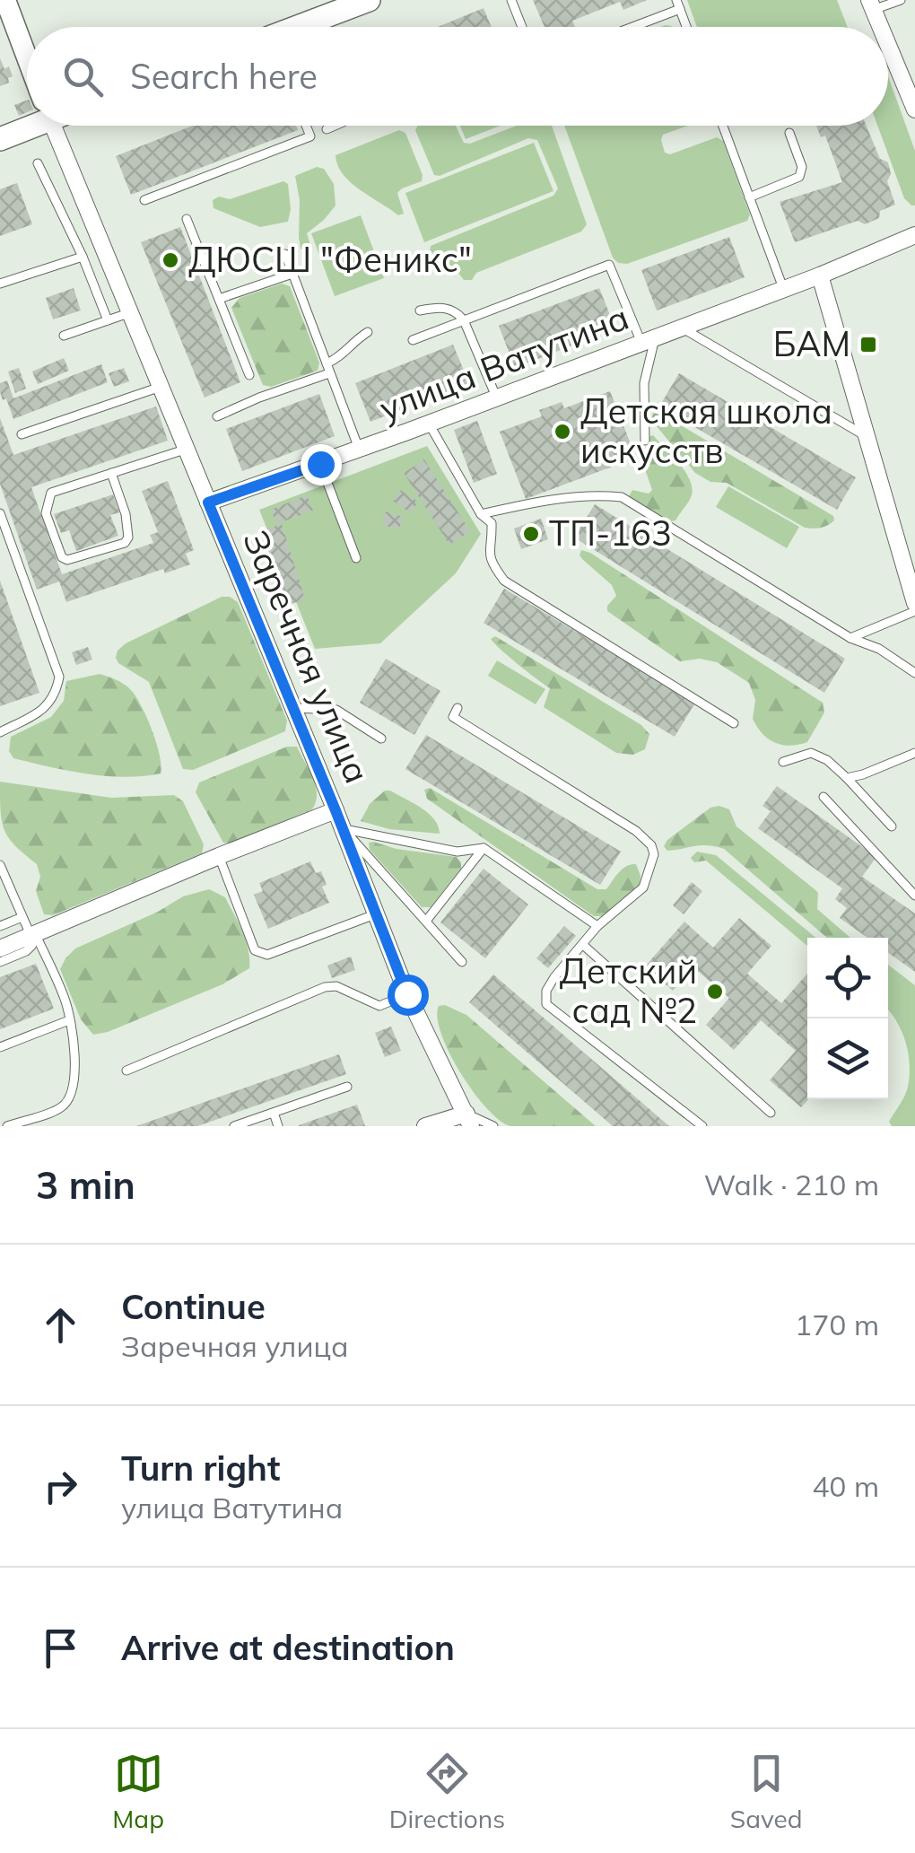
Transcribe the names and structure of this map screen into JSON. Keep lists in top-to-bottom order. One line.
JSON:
{"streets":{"street":["улица Ватутина","Заречная улица"]},"crossings":[["улица Ватутина","Заречная улица"]],"places":{"other":["ДЮСШ \"Феникс\"","Детская школа искусств","ТП-163","Детский сад №2"],"transit":["БАМ"]},"page":{"search":"Search here","heading":["3 min","Walk · 210 m"],"list":[["Continue","Заречная улица","170 m"],["Turn right","улица Ватутина","40 m"],"Arrive at destination"],"nav":["Map","Directions","Saved"]}}
